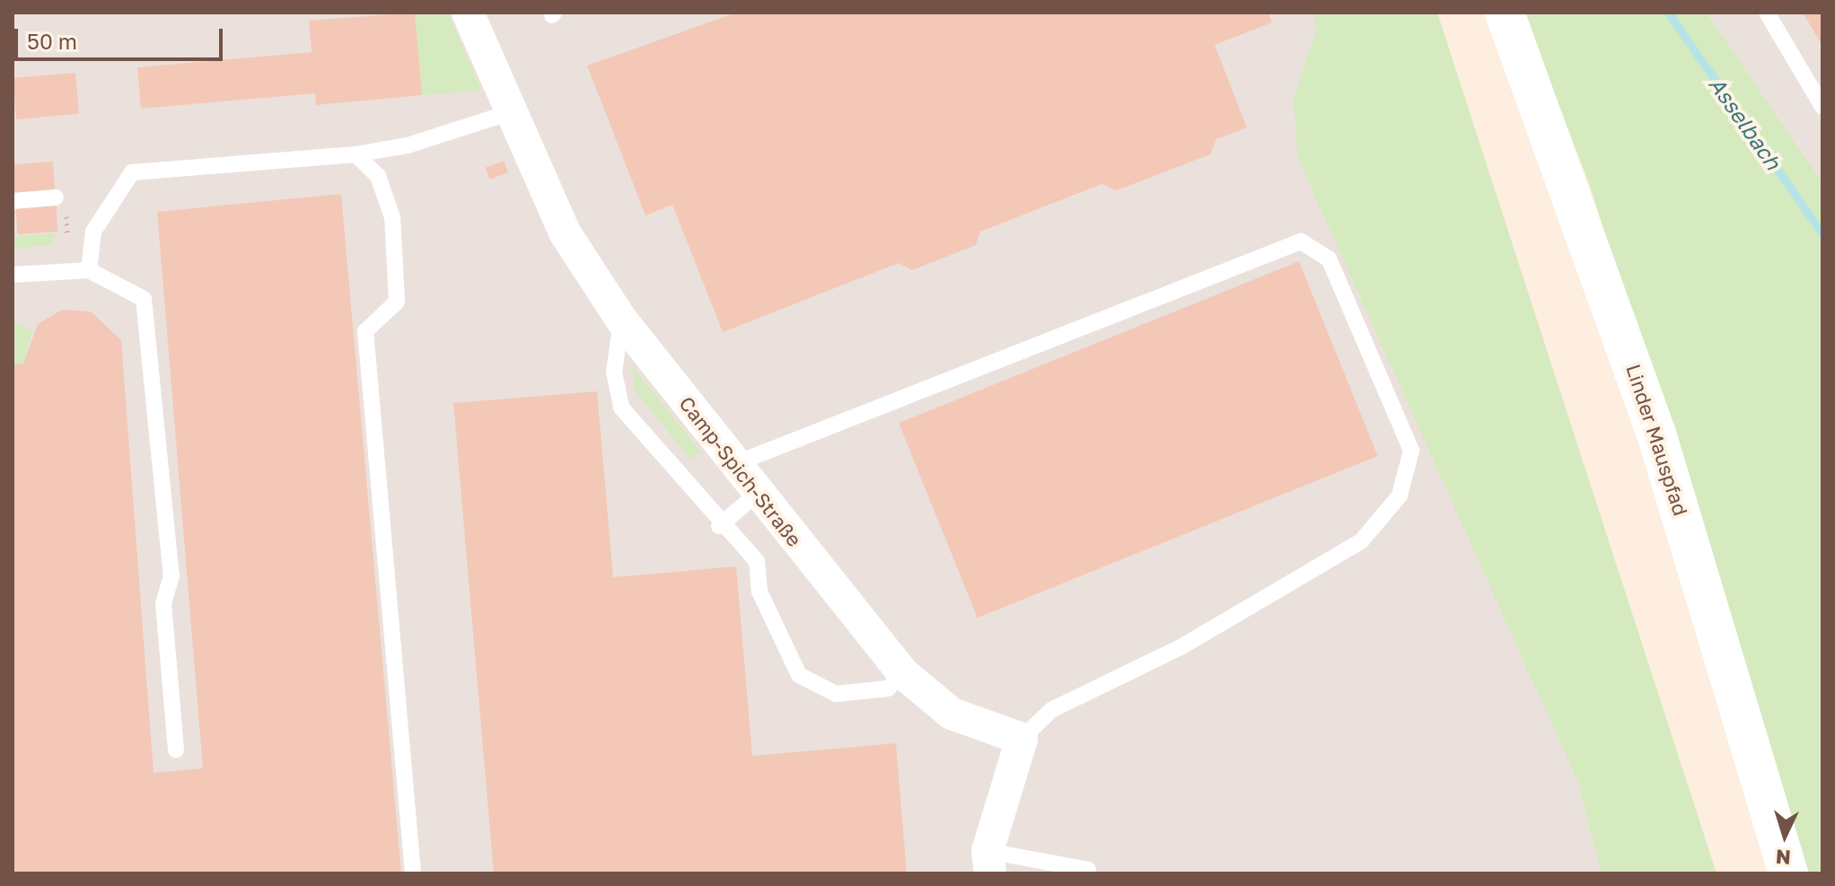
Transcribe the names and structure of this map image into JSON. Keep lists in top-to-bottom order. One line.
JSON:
{"streets":{"street":["Linder Mauspfad","Camp-Spich-Straße"]},"water":["Asselbach"],"scale_bar":"50 m","north":"bottom"}
